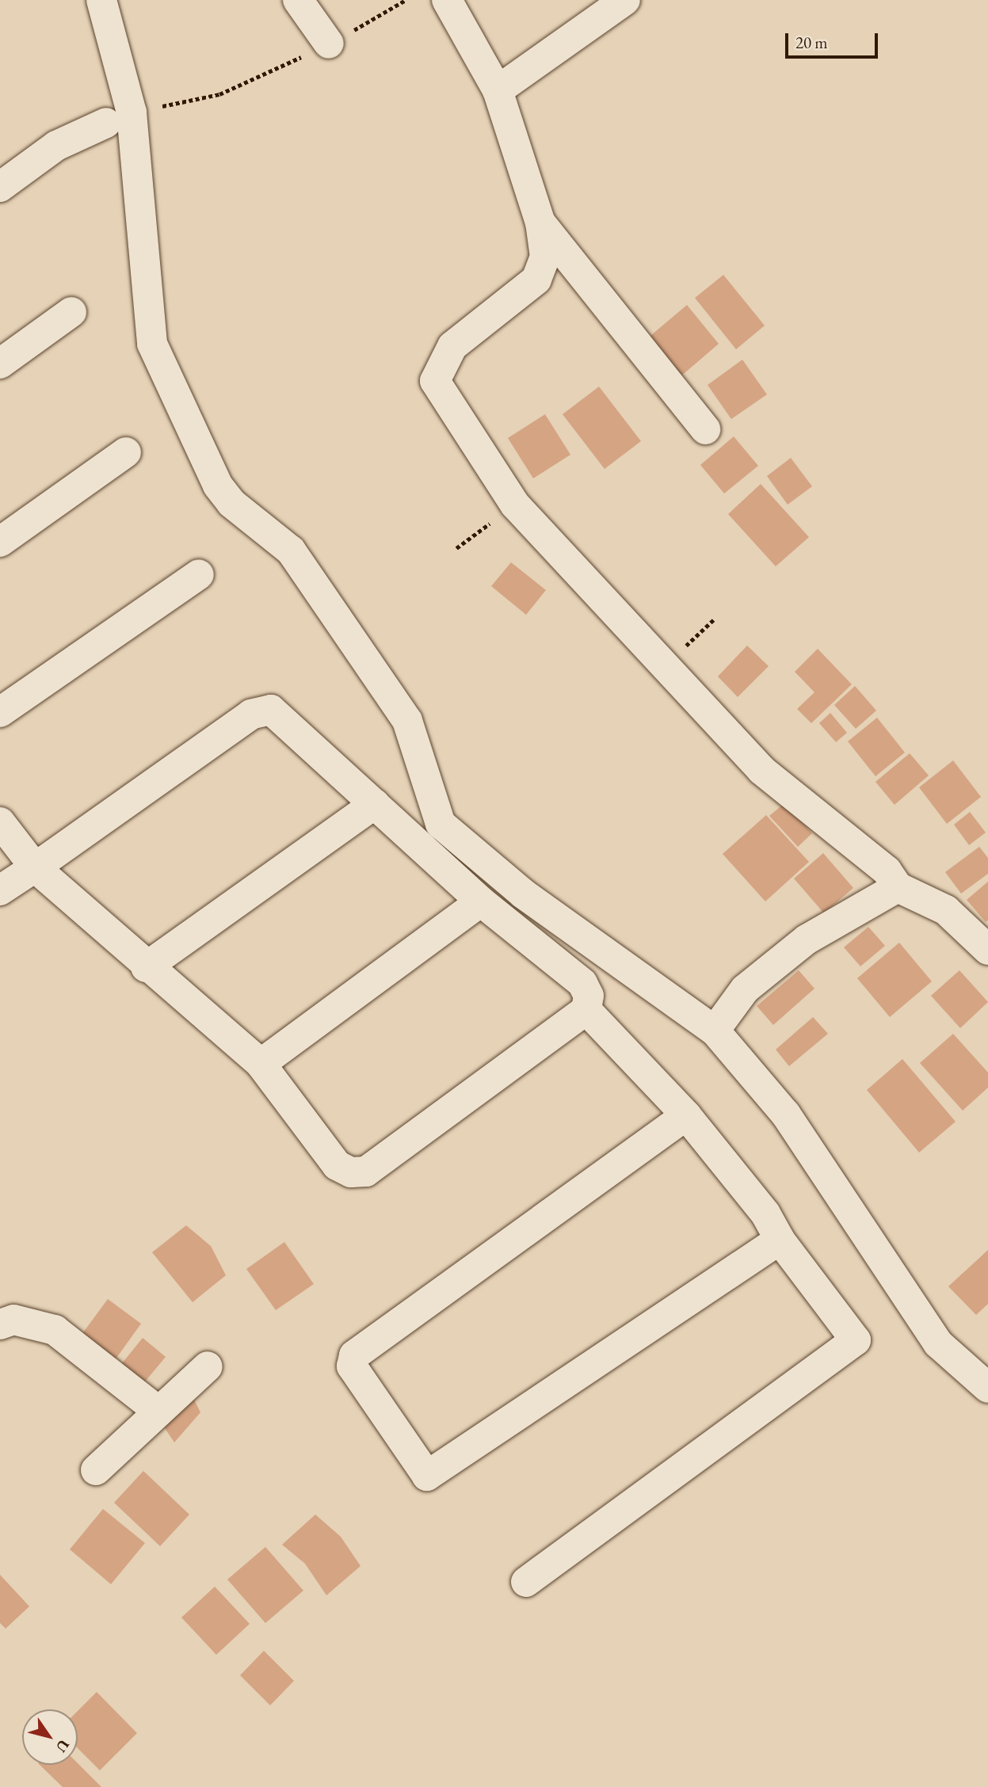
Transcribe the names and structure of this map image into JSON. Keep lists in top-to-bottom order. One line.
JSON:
{"scale_bar":"20 m","north":"bottom right"}
